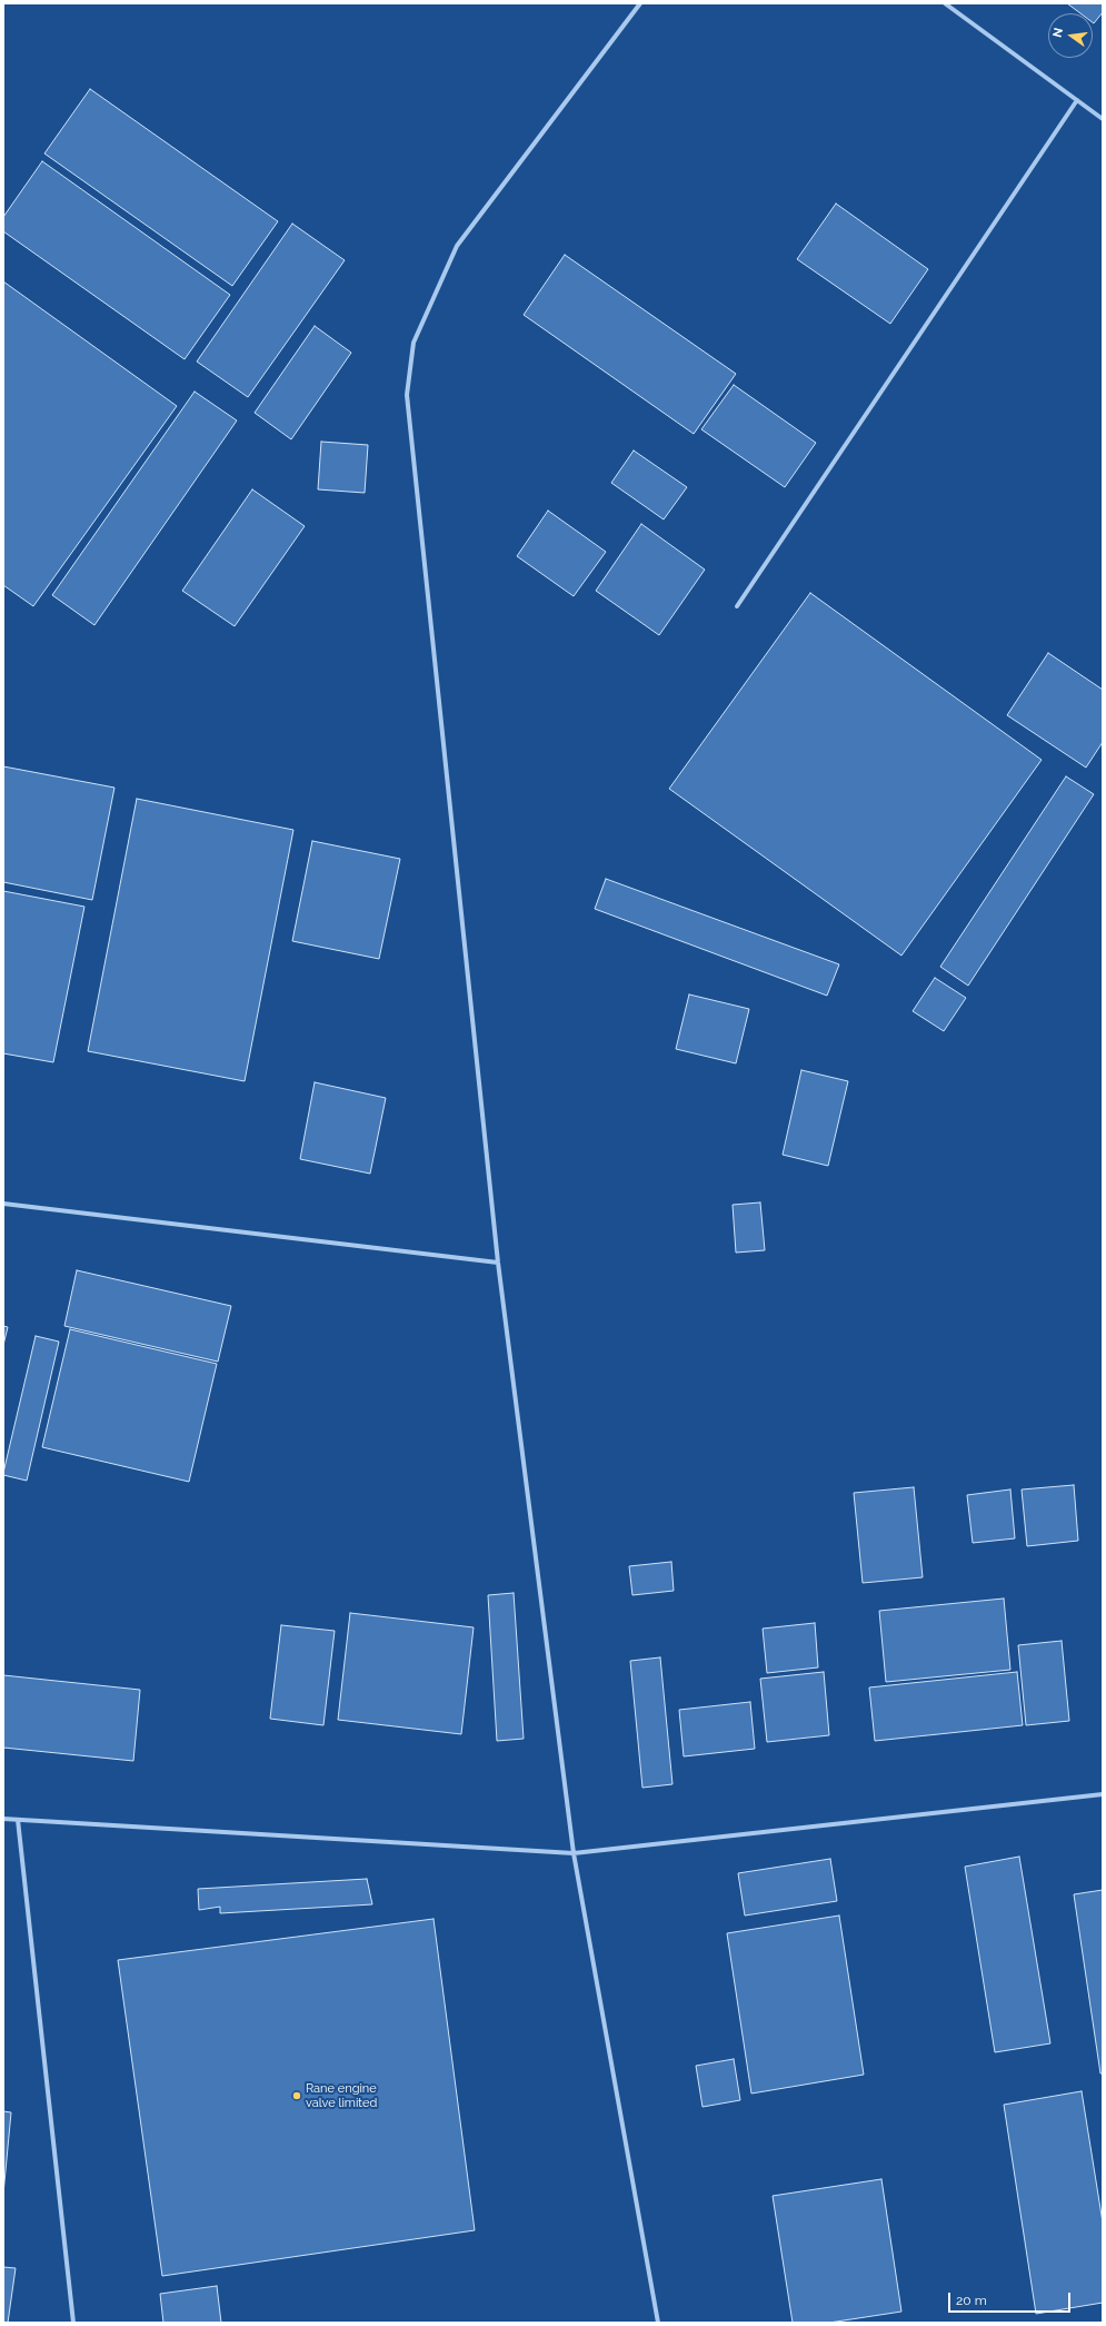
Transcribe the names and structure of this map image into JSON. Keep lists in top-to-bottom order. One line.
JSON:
{"places":["Rane engine valve limited"],"scale_bar":"20 m","north":"left"}
